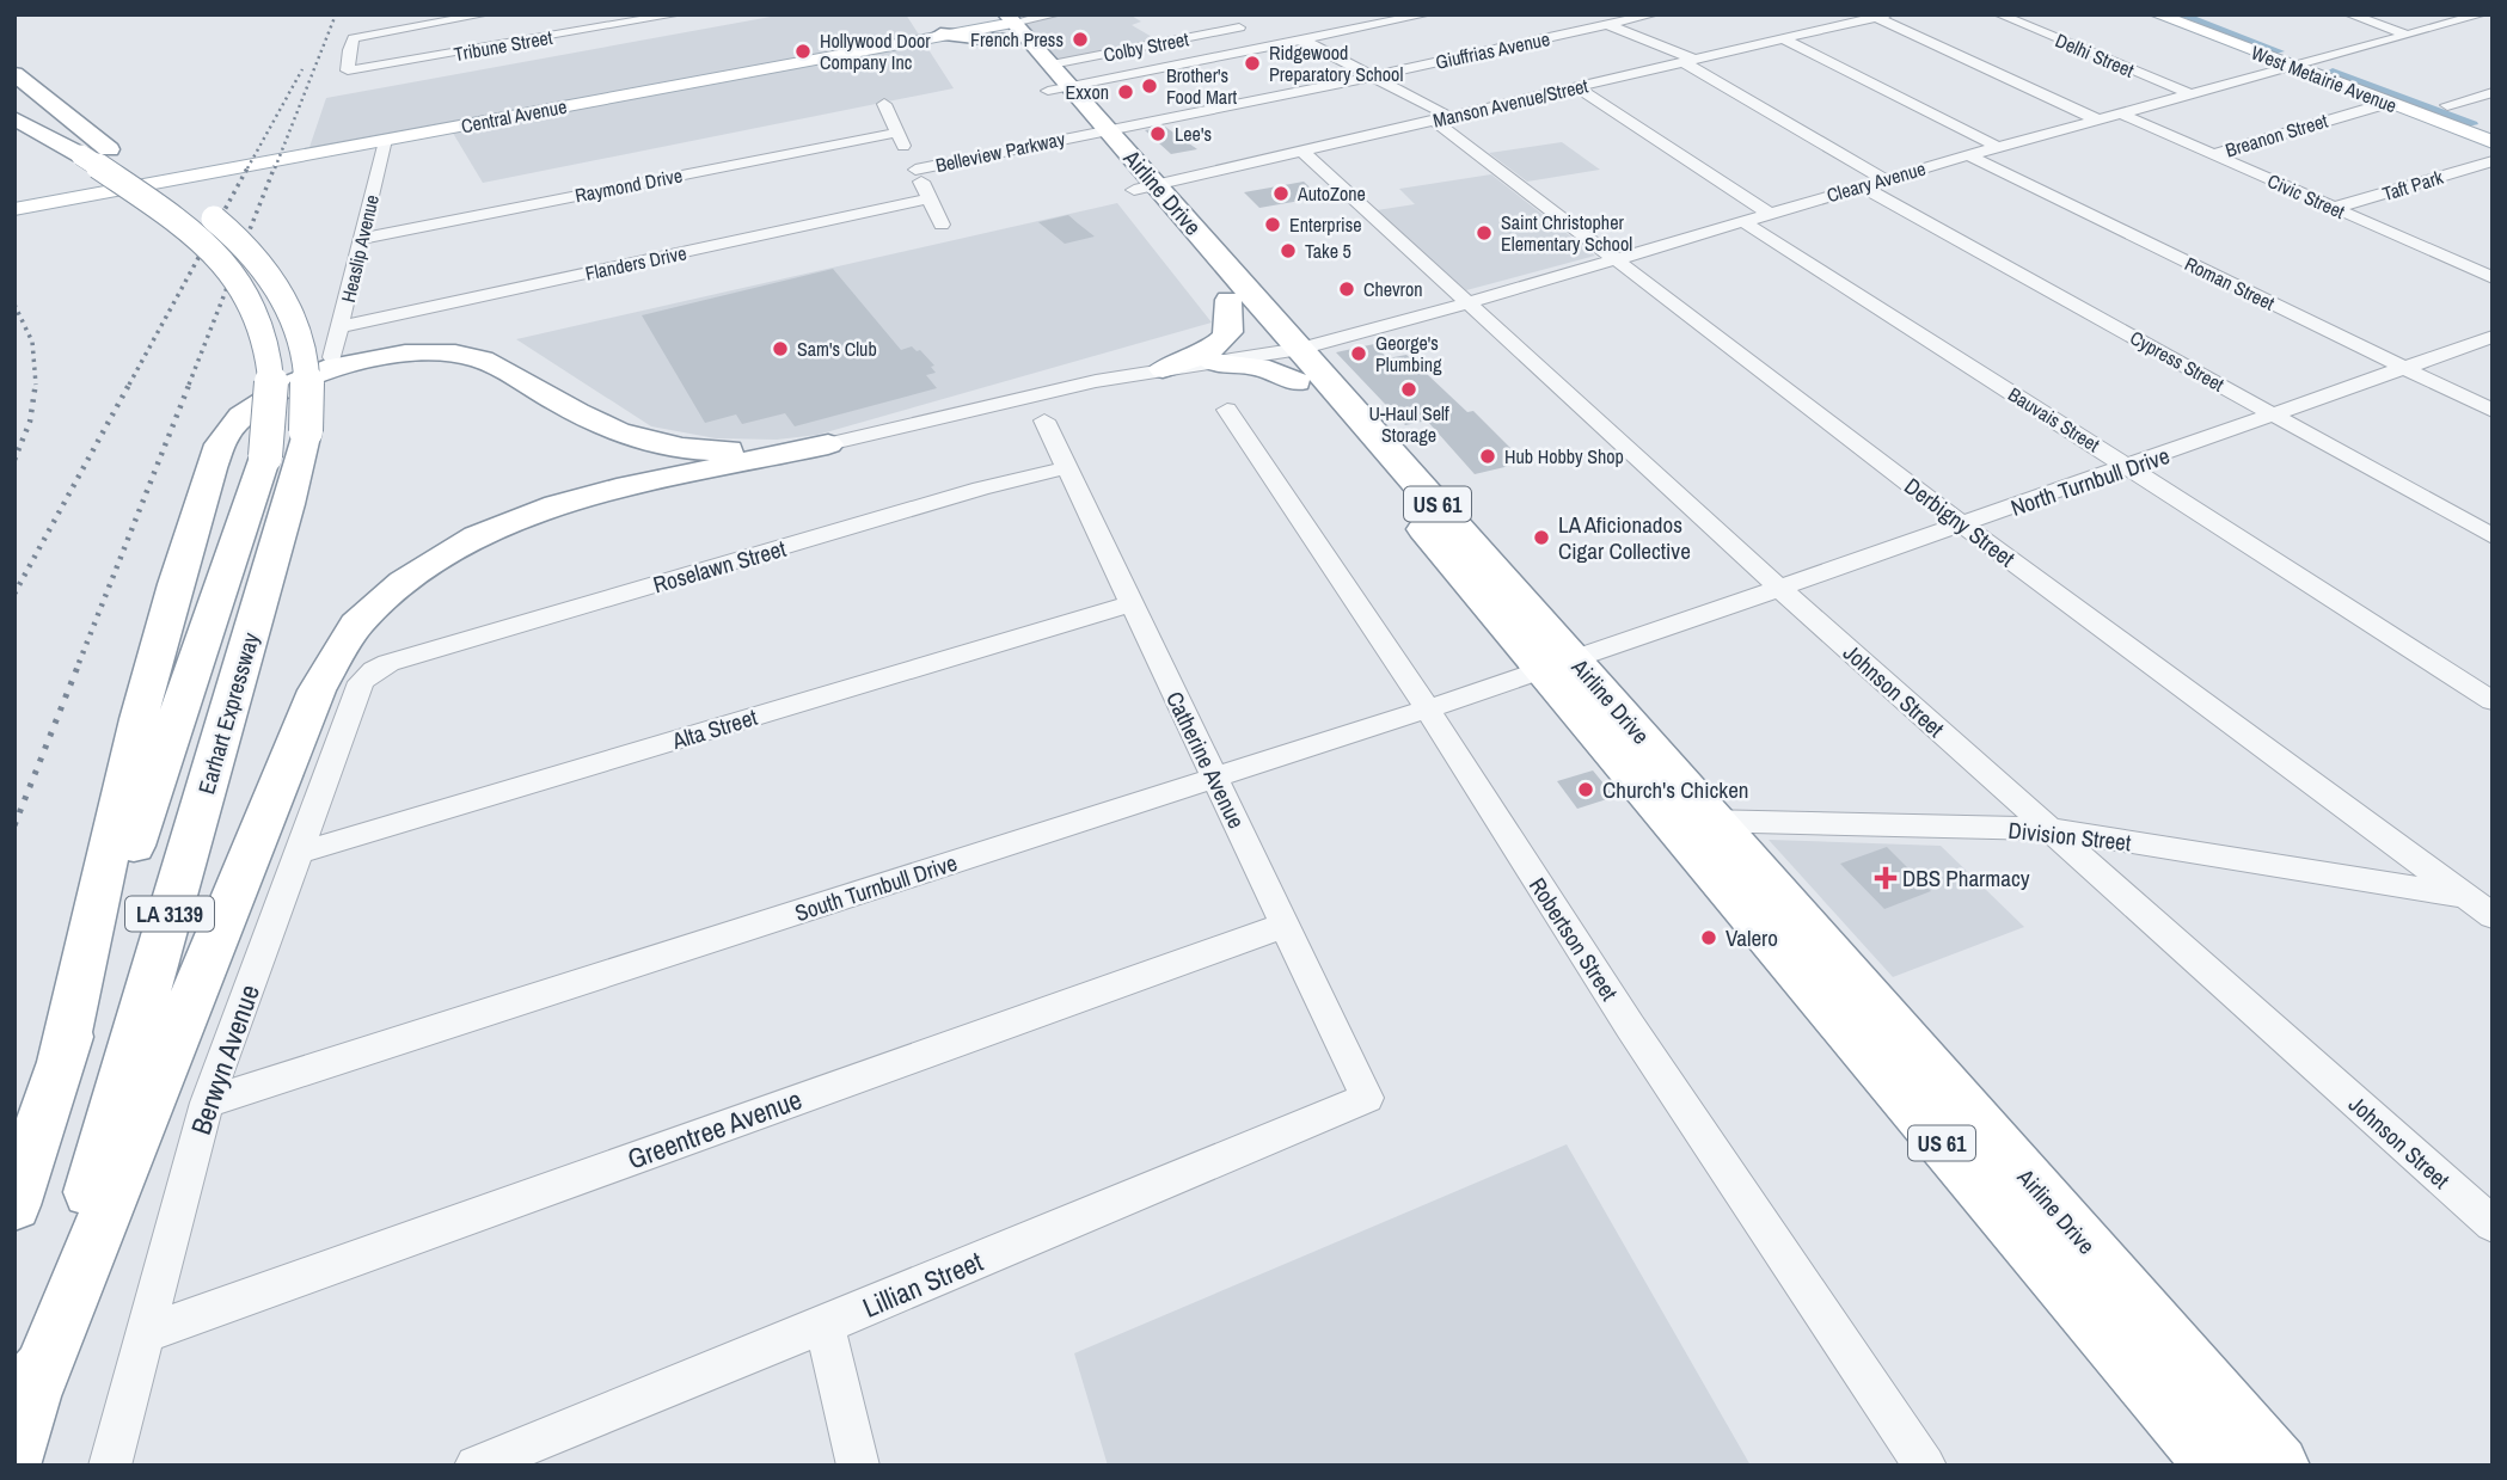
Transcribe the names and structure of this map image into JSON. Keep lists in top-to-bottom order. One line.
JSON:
{"streets":{"highway":["Airline Drive","US 61","Earhart Expressway","LA 3139"],"main road":["West Metairie Avenue","Central Avenue"],"street":["Tribune Street","Colby Street","Giuffrias Avenue","Delhi Street","Manson Avenue/Street","Breanon Street","Belleview Parkway","Cleary Avenue","Raymond Drive","Taft Park","Civic Street","Heaslip Avenue","Flanders Drive","Roman Street","Cypress Street","Bauvais Street","North Turnbull Drive","Derbigny Street","Roselawn Street","Johnson Street","Alta Street","Catherine Avenue","Division Street","South Turnbull Drive","Robertson Street","Berwyn Avenue","Greentree Avenue","Lillian Street"]},"crossings":[["Colby Street","Airline Drive"],["Giuffrias Avenue","Belleview Parkway"],["Giuffrias Avenue","Airline Drive"],["Giuffrias Avenue","Derbigny Street"],["Delhi Street","Cleary Avenue"],["West Metairie Avenue","Breanon Street"],["West Metairie Avenue","Cleary Avenue"],["Manson Avenue/Street","Airline Drive"],["Manson Avenue/Street","Derbigny Street"],["Manson Avenue/Street","Johnson Street"],["Central Avenue","Heaslip Avenue"],["Breanon Street","Civic Street"],["Belleview Parkway","Airline Drive"],["Cleary Avenue","Airline Drive"],["Cleary Avenue","Civic Street"],["Cleary Avenue","Roman Street"],["Cleary Avenue","Cypress Street"],["Cleary Avenue","Bauvais Street"],["Cleary Avenue","Derbigny Street"],["Cleary Avenue","Johnson Street"],["Raymond Drive","Heaslip Avenue"],["Taft Park","Civic Street"],["Airline Drive","North Turnbull Drive"],["Airline Drive","Division Street"],["Airline Drive","South Turnbull Drive"],["Heaslip Avenue","Flanders Drive"],["Roman Street","North Turnbull Drive"],["Cypress Street","North Turnbull Drive"],["Bauvais Street","North Turnbull Drive"],["North Turnbull Drive","Derbigny Street"],["North Turnbull Drive","Johnson Street"],["North Turnbull Drive","South Turnbull Drive"],["Derbigny Street","Division Street"],["Roselawn Street","Catherine Avenue"],["Roselawn Street","Berwyn Avenue"],["Johnson Street","Division Street"],["Alta Street","Catherine Avenue"],["Alta Street","Berwyn Avenue"],["Catherine Avenue","South Turnbull Drive"],["Catherine Avenue","Greentree Avenue"],["Catherine Avenue","Lillian Street"],["South Turnbull Drive","Robertson Street"],["South Turnbull Drive","Berwyn Avenue"],["Berwyn Avenue","Greentree Avenue"]],"places":{"other":["French Press","Hollywood Door Company Inc","Ridgewood Preparatory School","Brother's Food Mart","Exxon","Lee's","AutoZone","Enterprise","Saint Christopher Elementary School","Take 5","Chevron","Sam's Club","George's Plumbing","U-Haul Self Storage","Hub Hobby Shop","LA Aficionados Cigar Collective","Church's Chicken","Valero"],"health":["DBS Pharmacy"]}}
